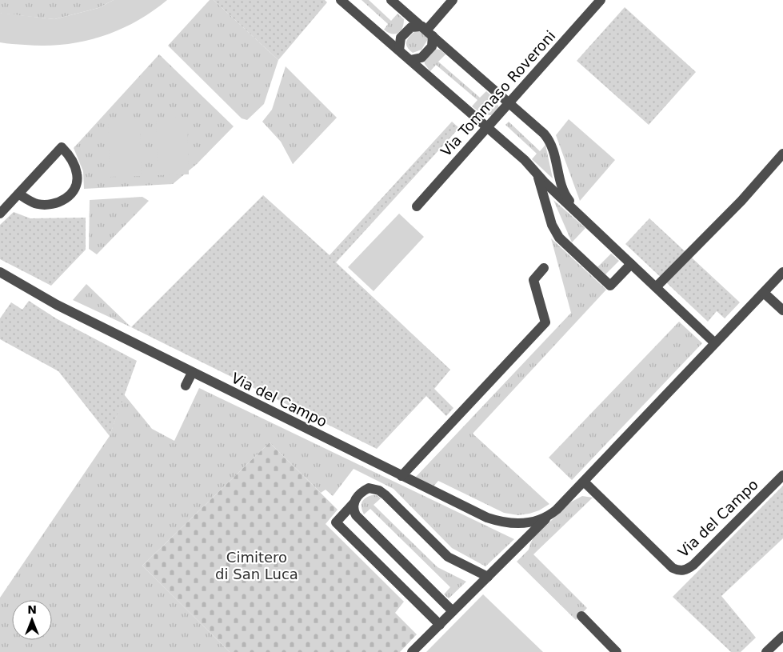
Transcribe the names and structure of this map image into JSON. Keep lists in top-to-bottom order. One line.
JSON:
{"streets":{"street":["Via Tommaso Roveroni","Via del Campo"]},"parks":["Cimitero di San Luca"],"north":"top"}
